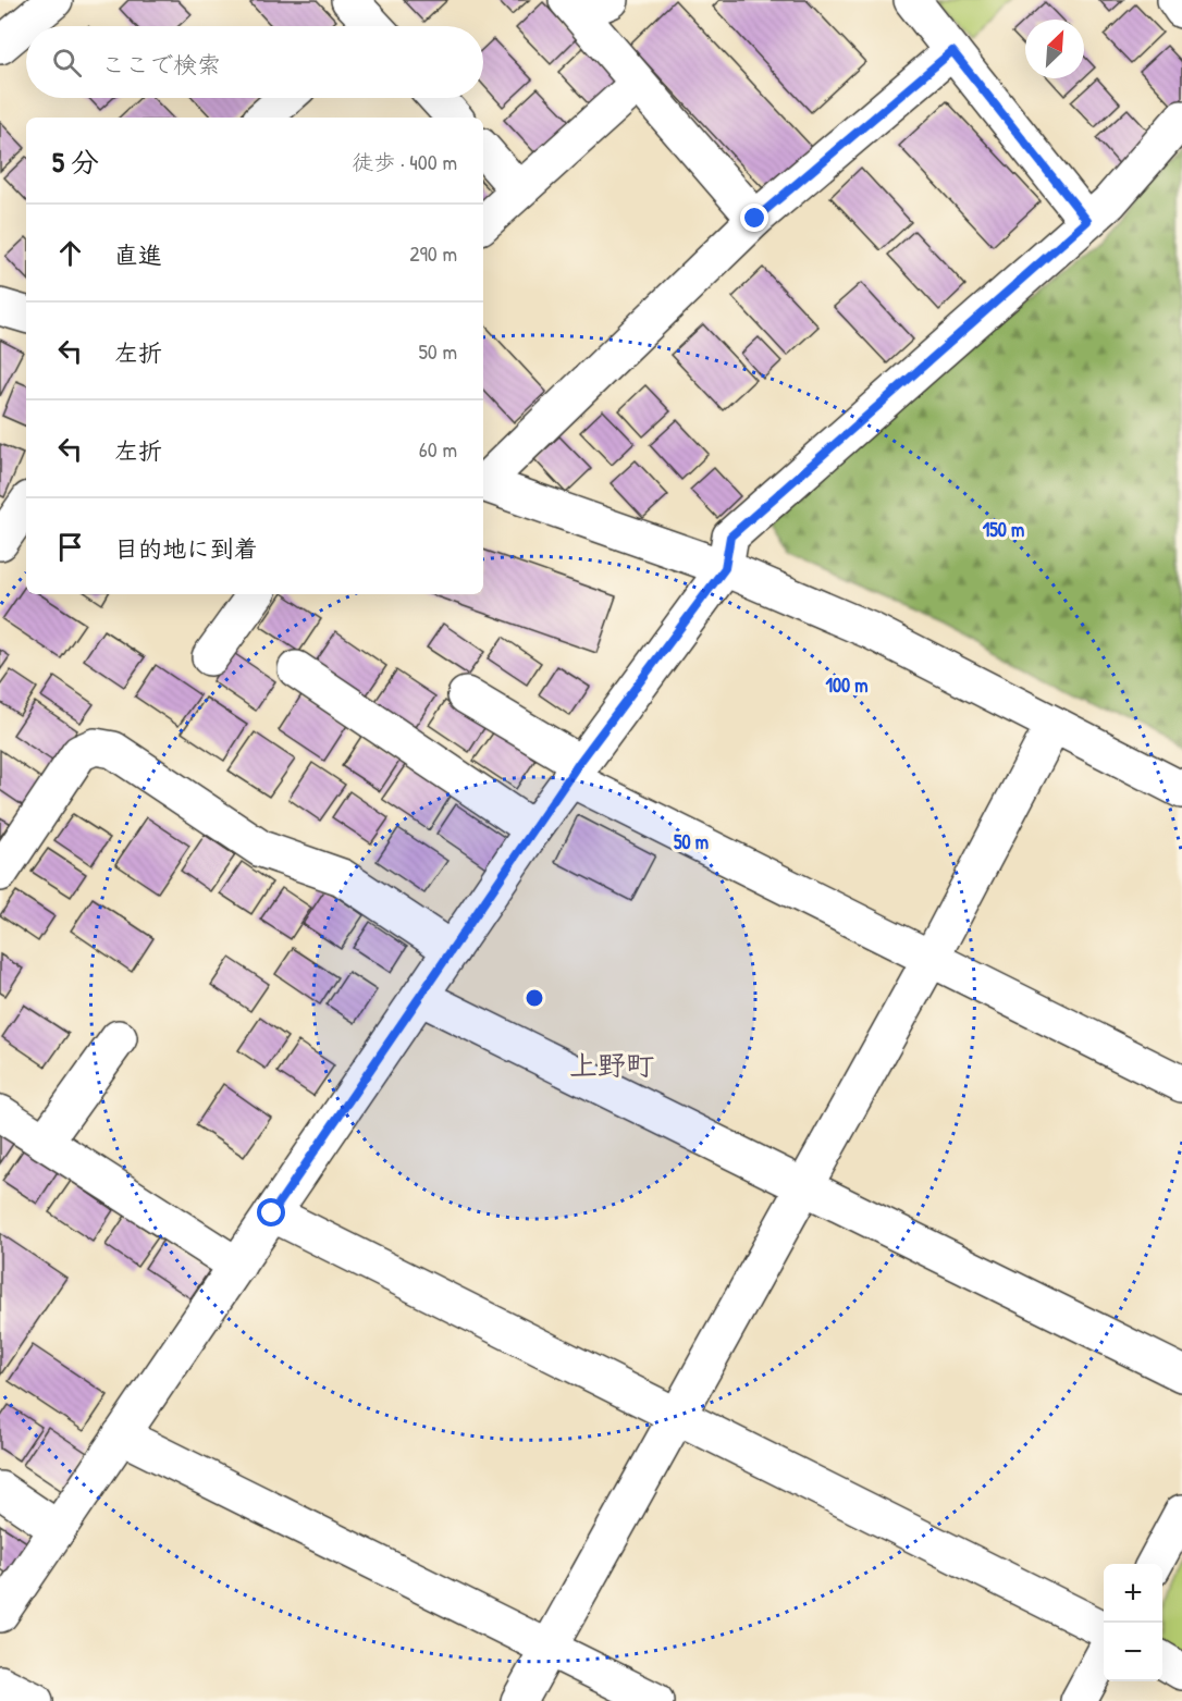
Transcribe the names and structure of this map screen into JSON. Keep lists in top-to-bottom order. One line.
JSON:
{"districts":["上野町"],"north":"top right","page":{"search":"ここで検索","heading":["5 分","徒歩 · 400 m"],"list":[["直進","290 m"],["左折","50 m"],["左折","60 m"],"目的地に到着"],"map_buttons":["+","−"]},"rings":["150 m","100 m","50 m"]}
